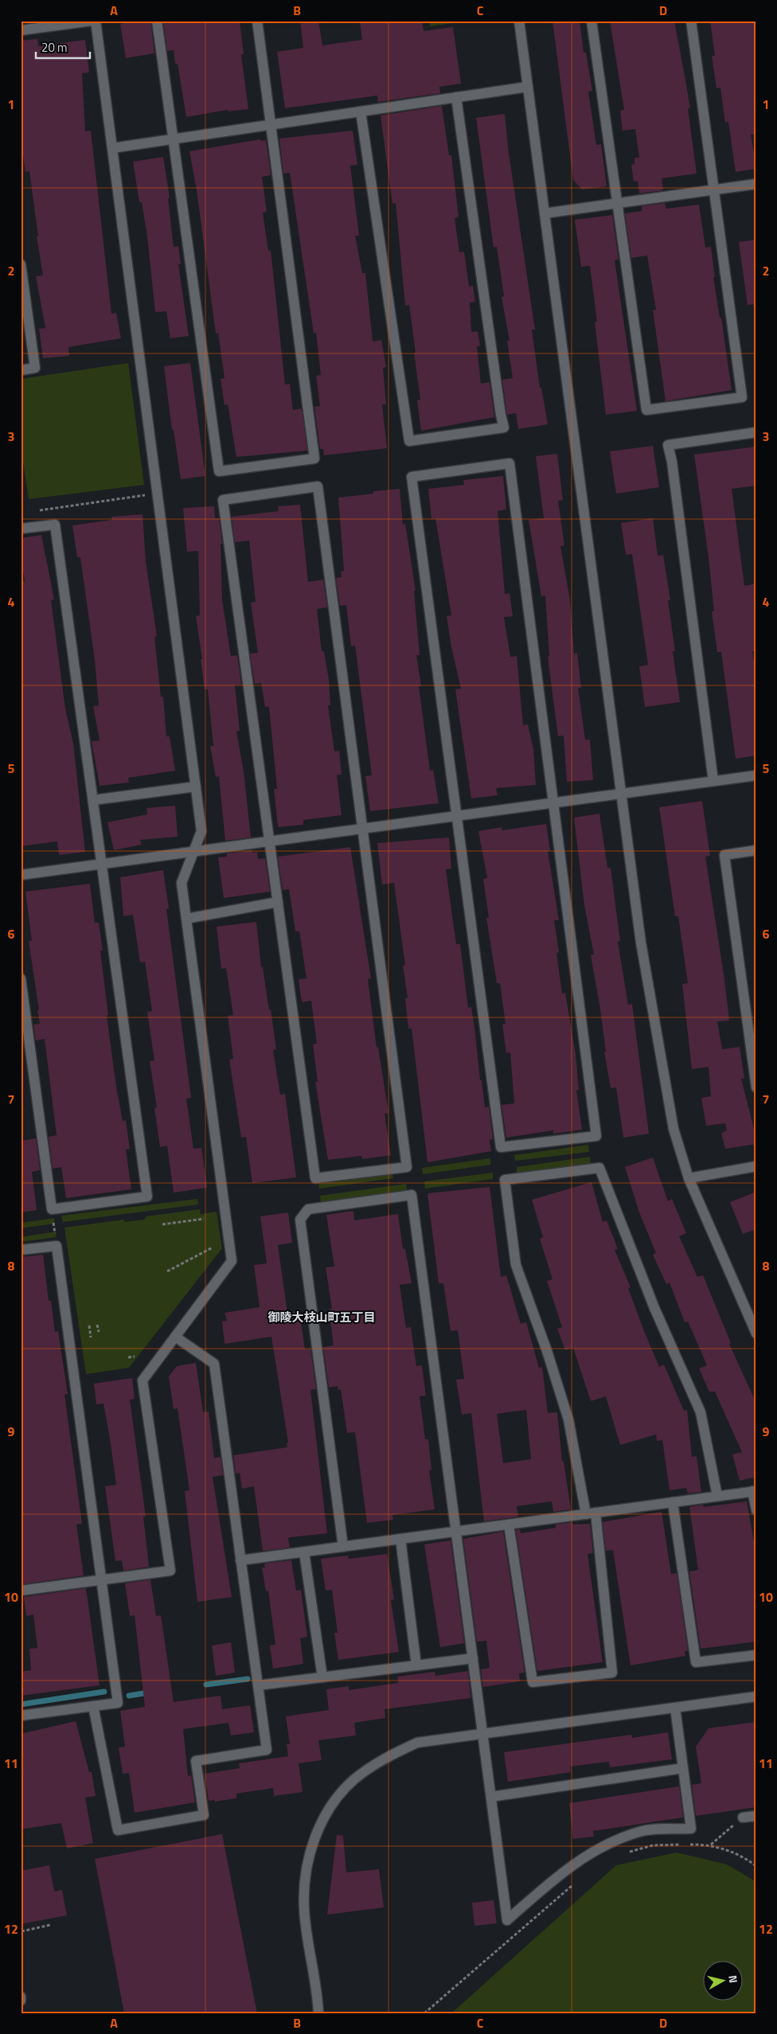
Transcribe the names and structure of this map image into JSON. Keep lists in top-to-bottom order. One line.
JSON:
{"districts":["御陵大枝山町五丁目"],"scale_bar":"20 m","north":"right","grid":{"columns":["A","B","C","D"],"rows":["1","2","3","4","5","6","7","8","9","10","11","12"]}}
